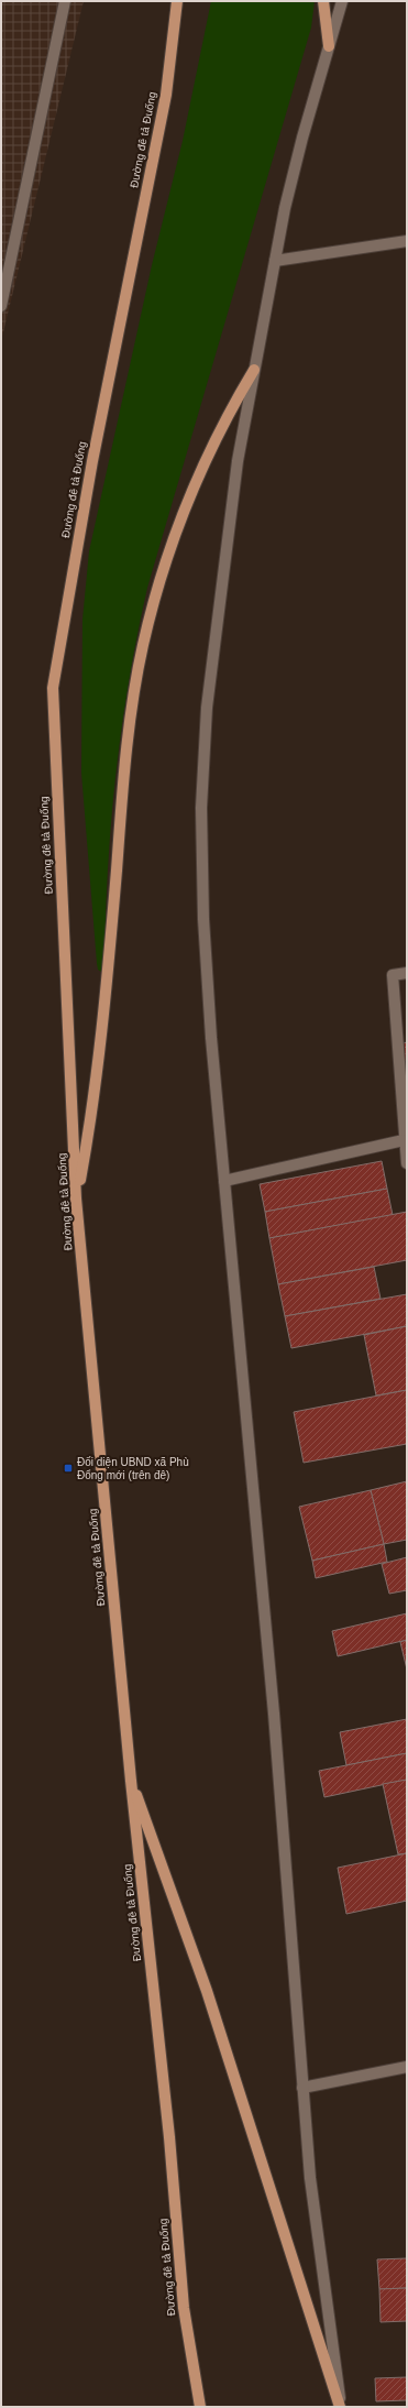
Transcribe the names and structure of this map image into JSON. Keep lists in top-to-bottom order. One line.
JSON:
{"streets":{"main road":["Đường đê tả Đuống"]},"places":{"transit":["Đối diện UBND xã Phù Đổng mới (trên đê)"]}}
